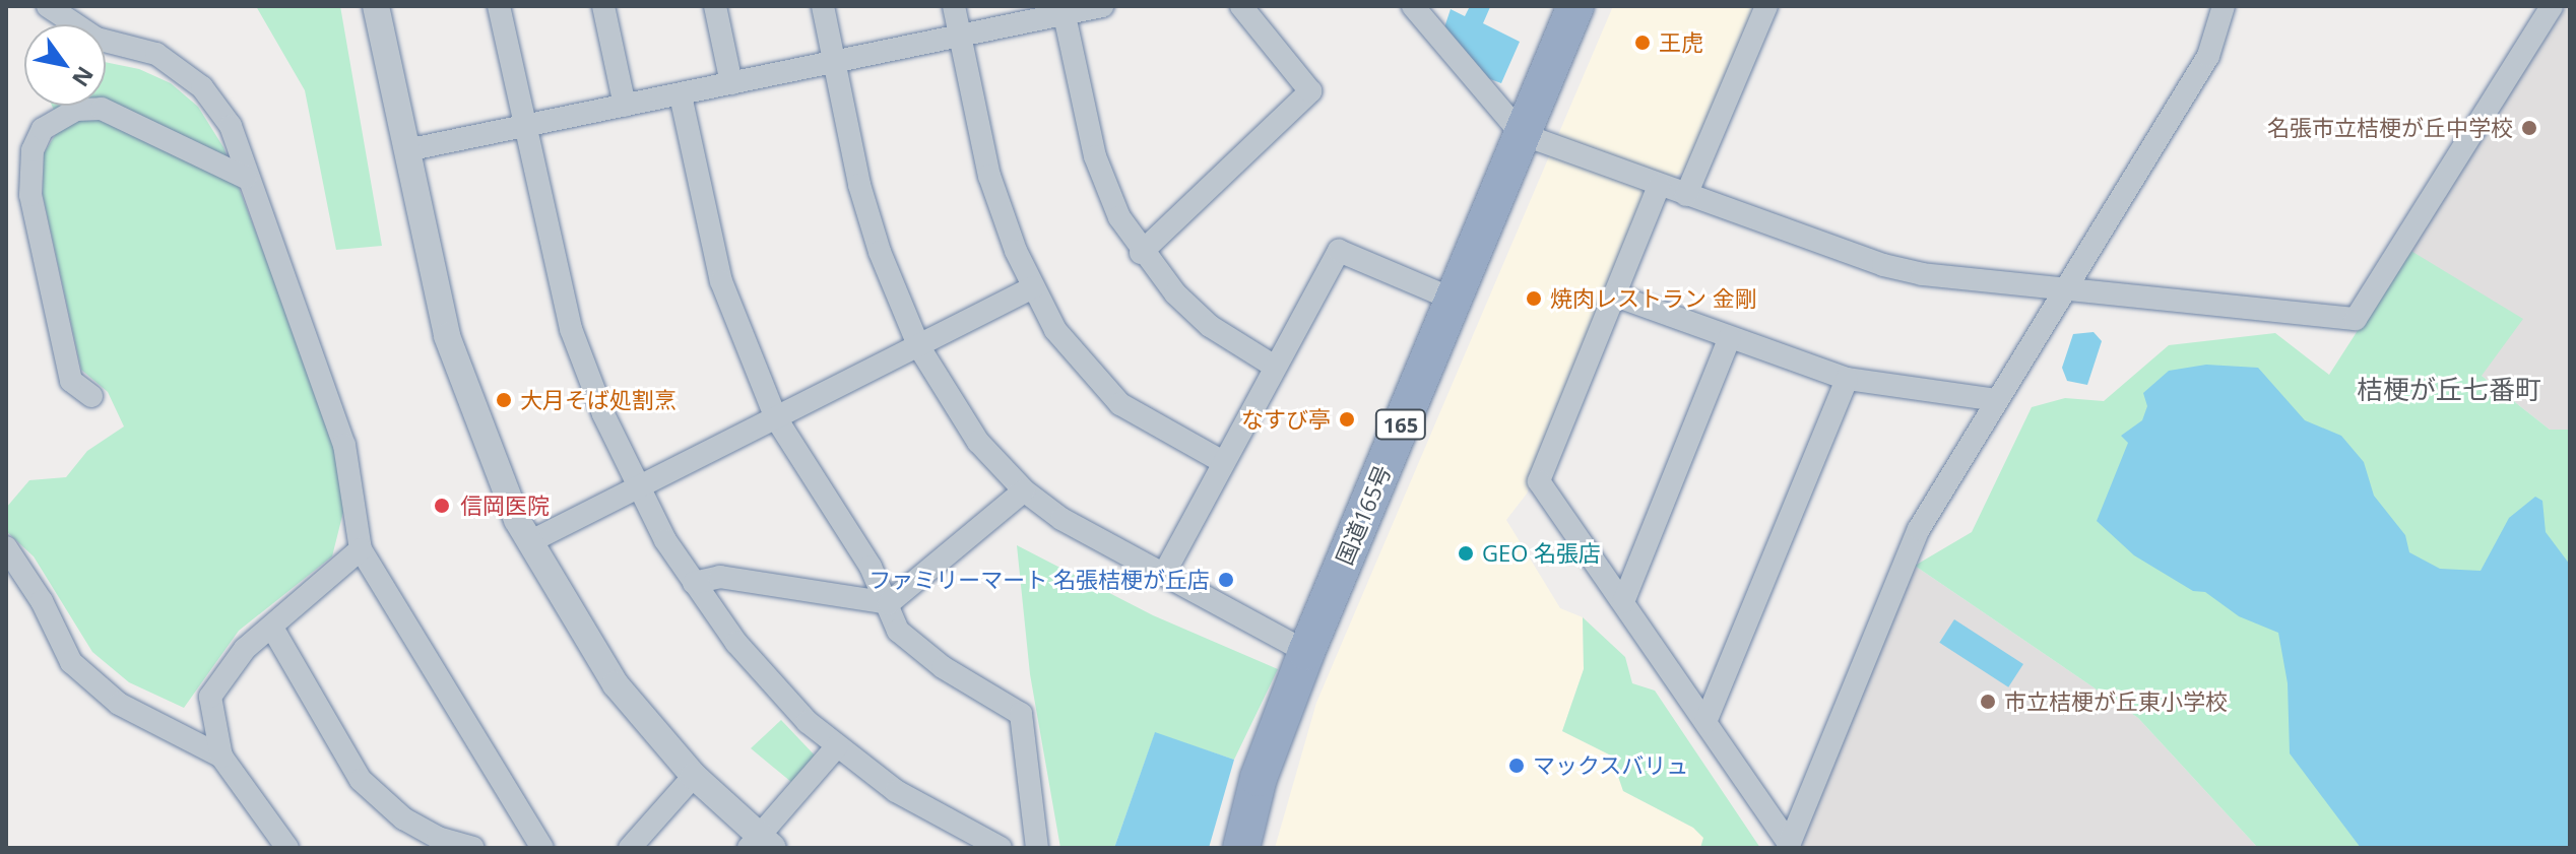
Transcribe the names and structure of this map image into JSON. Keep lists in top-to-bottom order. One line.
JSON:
{"streets":{"highway":["165","国道165号"]},"districts":["桔梗が丘七番町"],"places":["王虎","名張市立桔梗が丘中学校","焼肉レストラン 金剛","大月そば処割烹","なすび亭","信岡医院","GEO 名張店","ファミリーマート 名張桔梗が丘店","市立桔梗が丘東小学校","マックスバリュ"],"north":"bottom right"}
